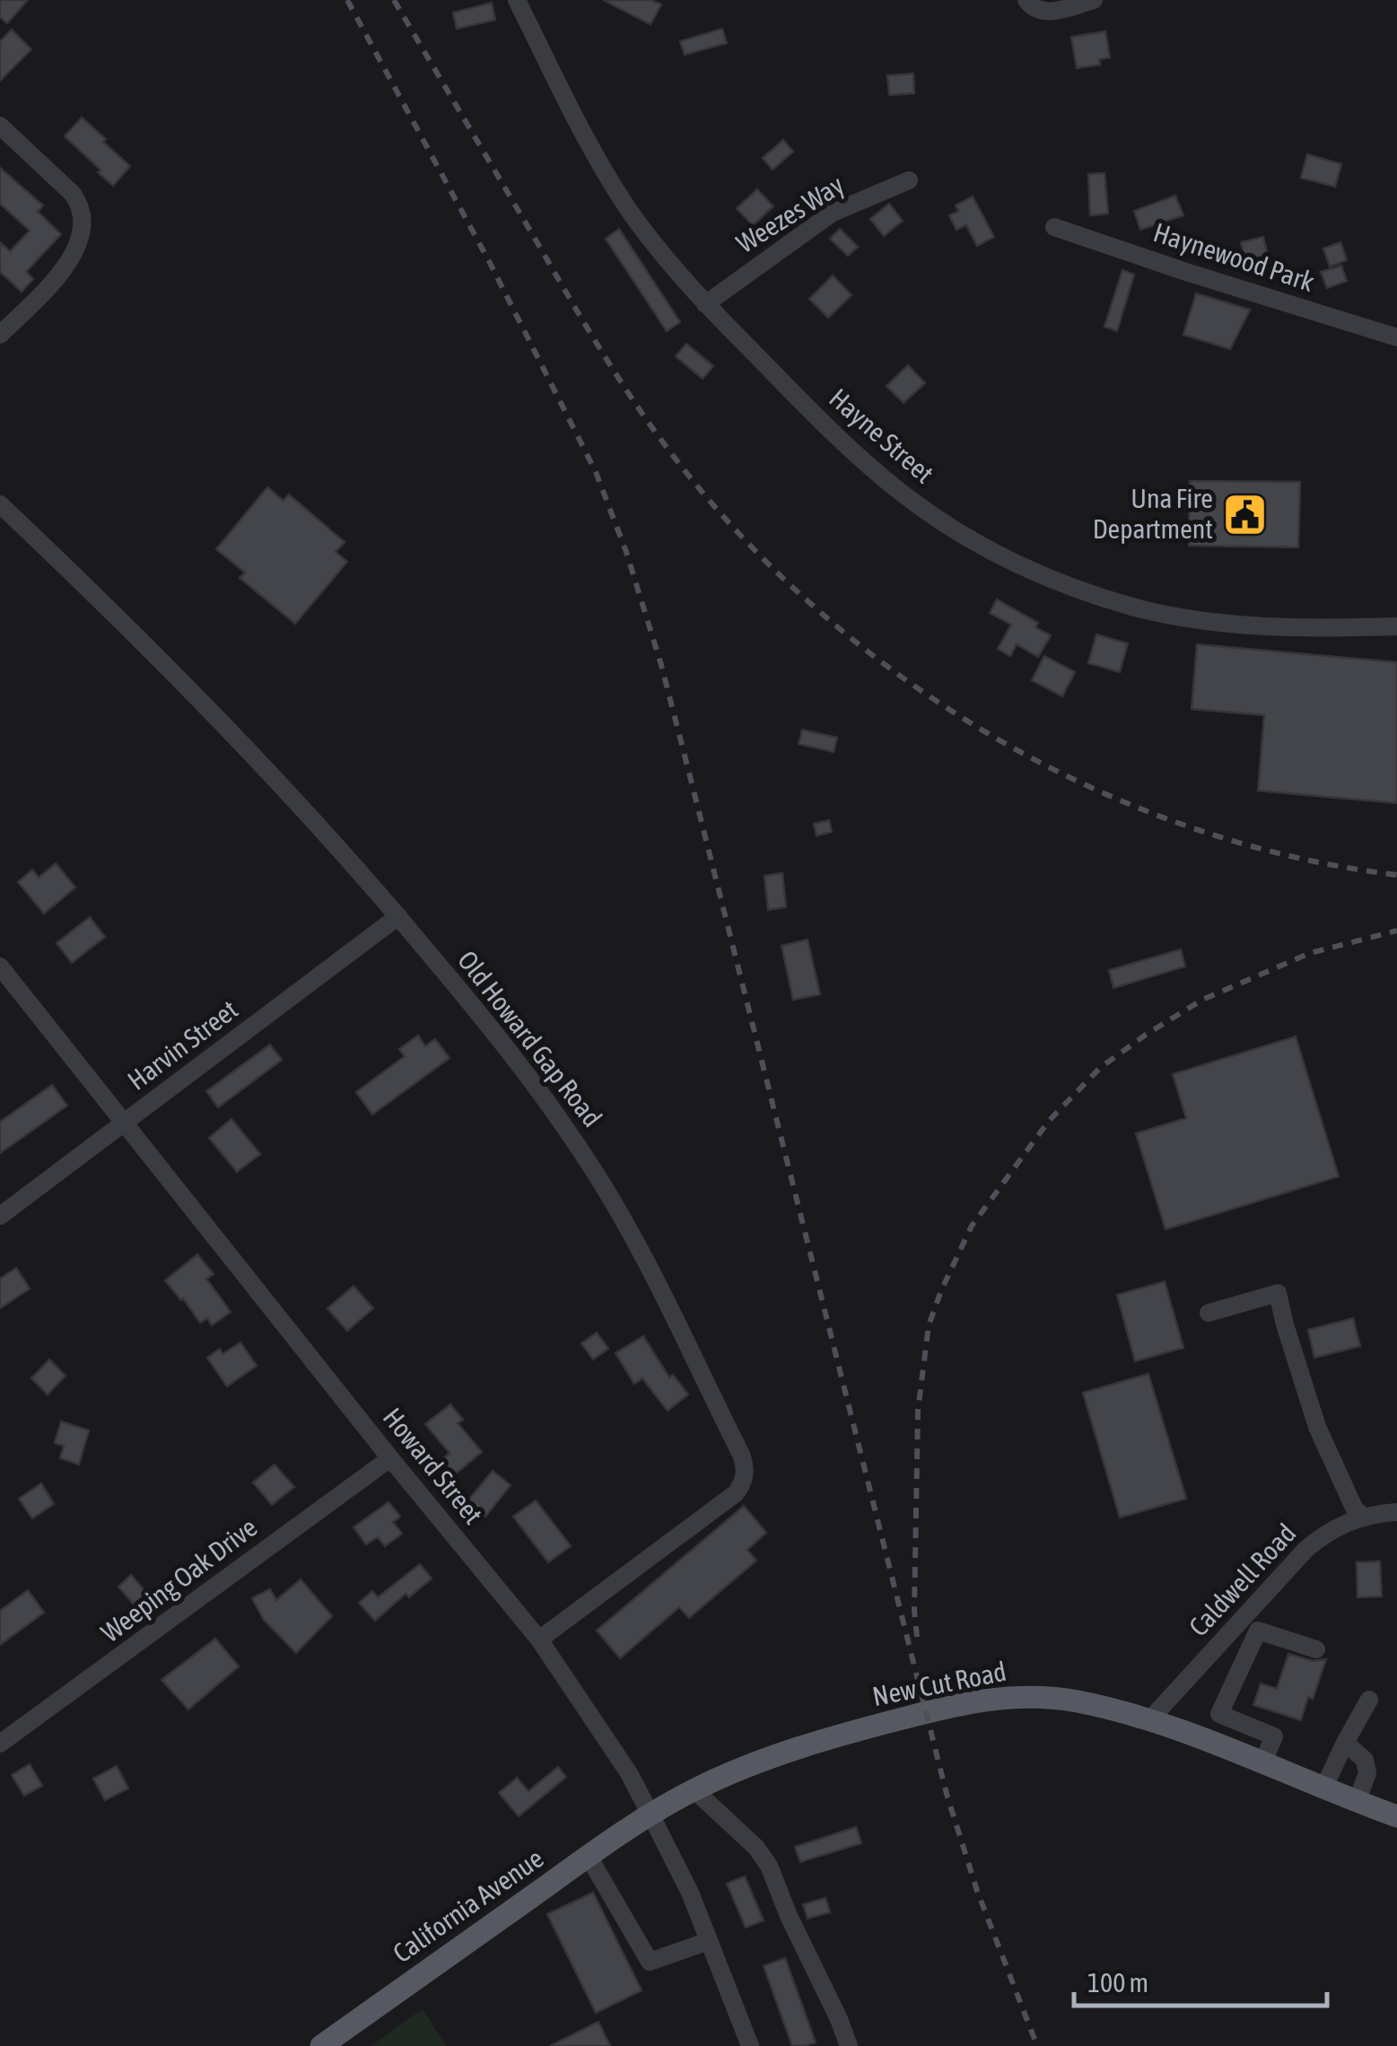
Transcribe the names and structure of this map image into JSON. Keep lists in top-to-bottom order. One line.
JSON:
{"streets":{"main road":["New Cut Road","California Avenue"],"street":["Weezes Way","Haynewood Park","Hayne Street","Old Howard Gap Road","Harvin Street","Howard Street","Weeping Oak Drive","Caldwell Road"]},"crossings":[["Weezes Way","Hayne Street"],["Old Howard Gap Road","Harvin Street"],["Old Howard Gap Road","Howard Street"],["Harvin Street","Howard Street"],["Howard Street","Weeping Oak Drive"],["Howard Street","New Cut Road"],["Howard Street","California Avenue"],["Caldwell Road","New Cut Road"],["New Cut Road","California Avenue"]],"places":{"public building":["Una Fire Department"]},"scale_bar":"100 m"}
